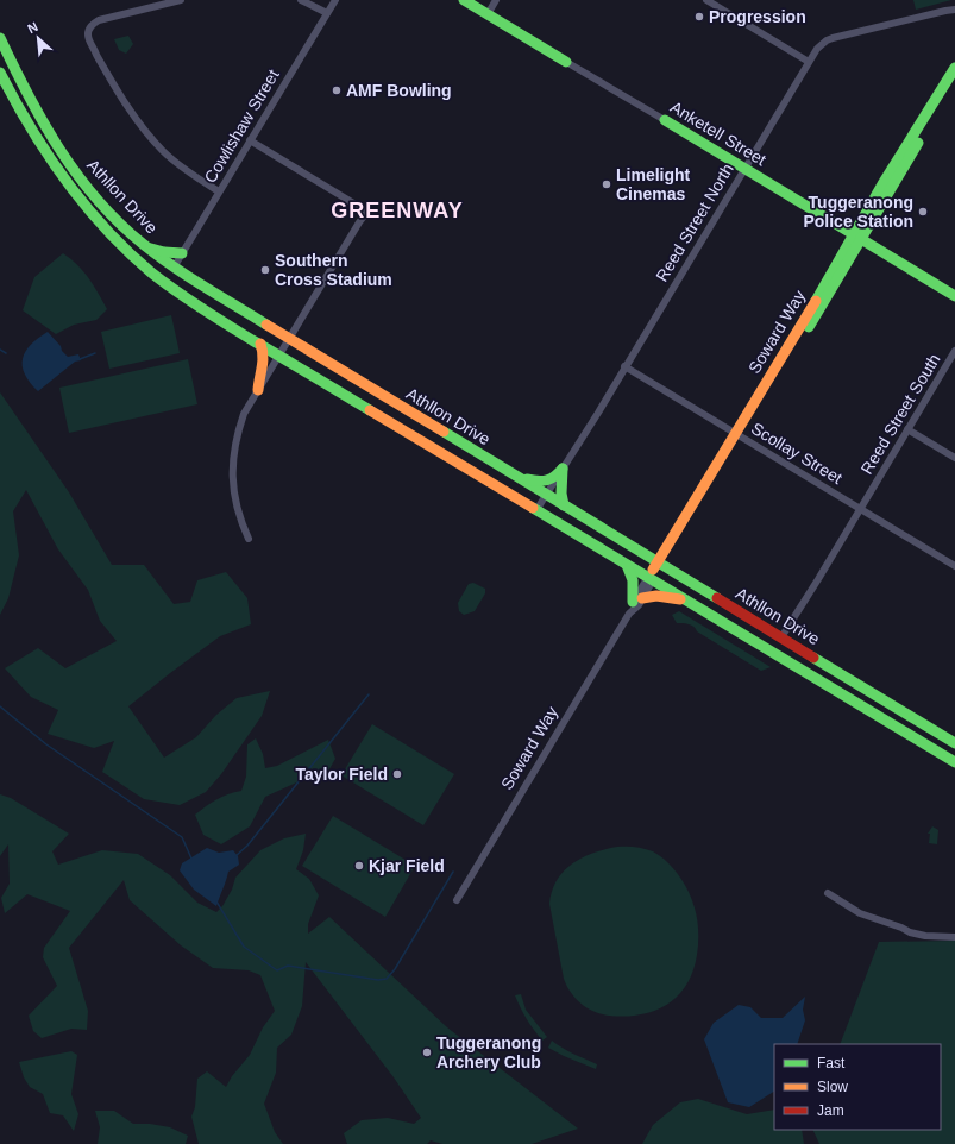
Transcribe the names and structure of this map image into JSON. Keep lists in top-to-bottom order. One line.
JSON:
{"streets":{"main road":["Anketell Street","Athllon Drive","Soward Way"],"street":["Cowlishaw Street","Reed Street North","Reed Street South","Scollay Street"]},"crossings":[["Cowlishaw Street","Athllon Drive"],["Anketell Street","Reed Street North"],["Anketell Street","Soward Way"],["Athllon Drive","Reed Street North"],["Athllon Drive","Soward Way"],["Athllon Drive","Reed Street South"],["Reed Street North","Scollay Street"],["Soward Way","Scollay Street"],["Reed Street South","Scollay Street"]],"districts":["GREENWAY"],"places":["Progression","AMF Bowling","Limelight Cinemas","Tuggeranong Police Station","Southern Cross Stadium","Taylor Field","Kjar Field","Tuggeranong Archery Club"],"legend":["Fast","Slow","Jam"],"north":"top left"}
